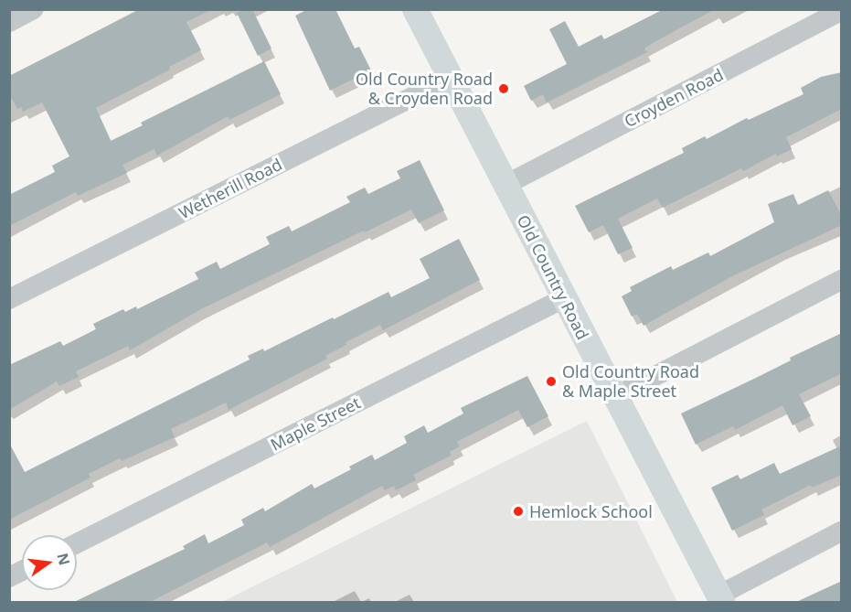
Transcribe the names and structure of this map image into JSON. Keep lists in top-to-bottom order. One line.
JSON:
{"streets":{"main road":["Old Country Road"],"street":["Croyden Road","Wetherill Road","Maple Street"]},"crossings":[["Croyden Road","Old Country Road"],["Wetherill Road","Old Country Road"],["Old Country Road","Maple Street"]],"places":["Old Country Road & Croyden Road","Old Country Road & Maple Street","Hemlock School"],"north":"right"}
